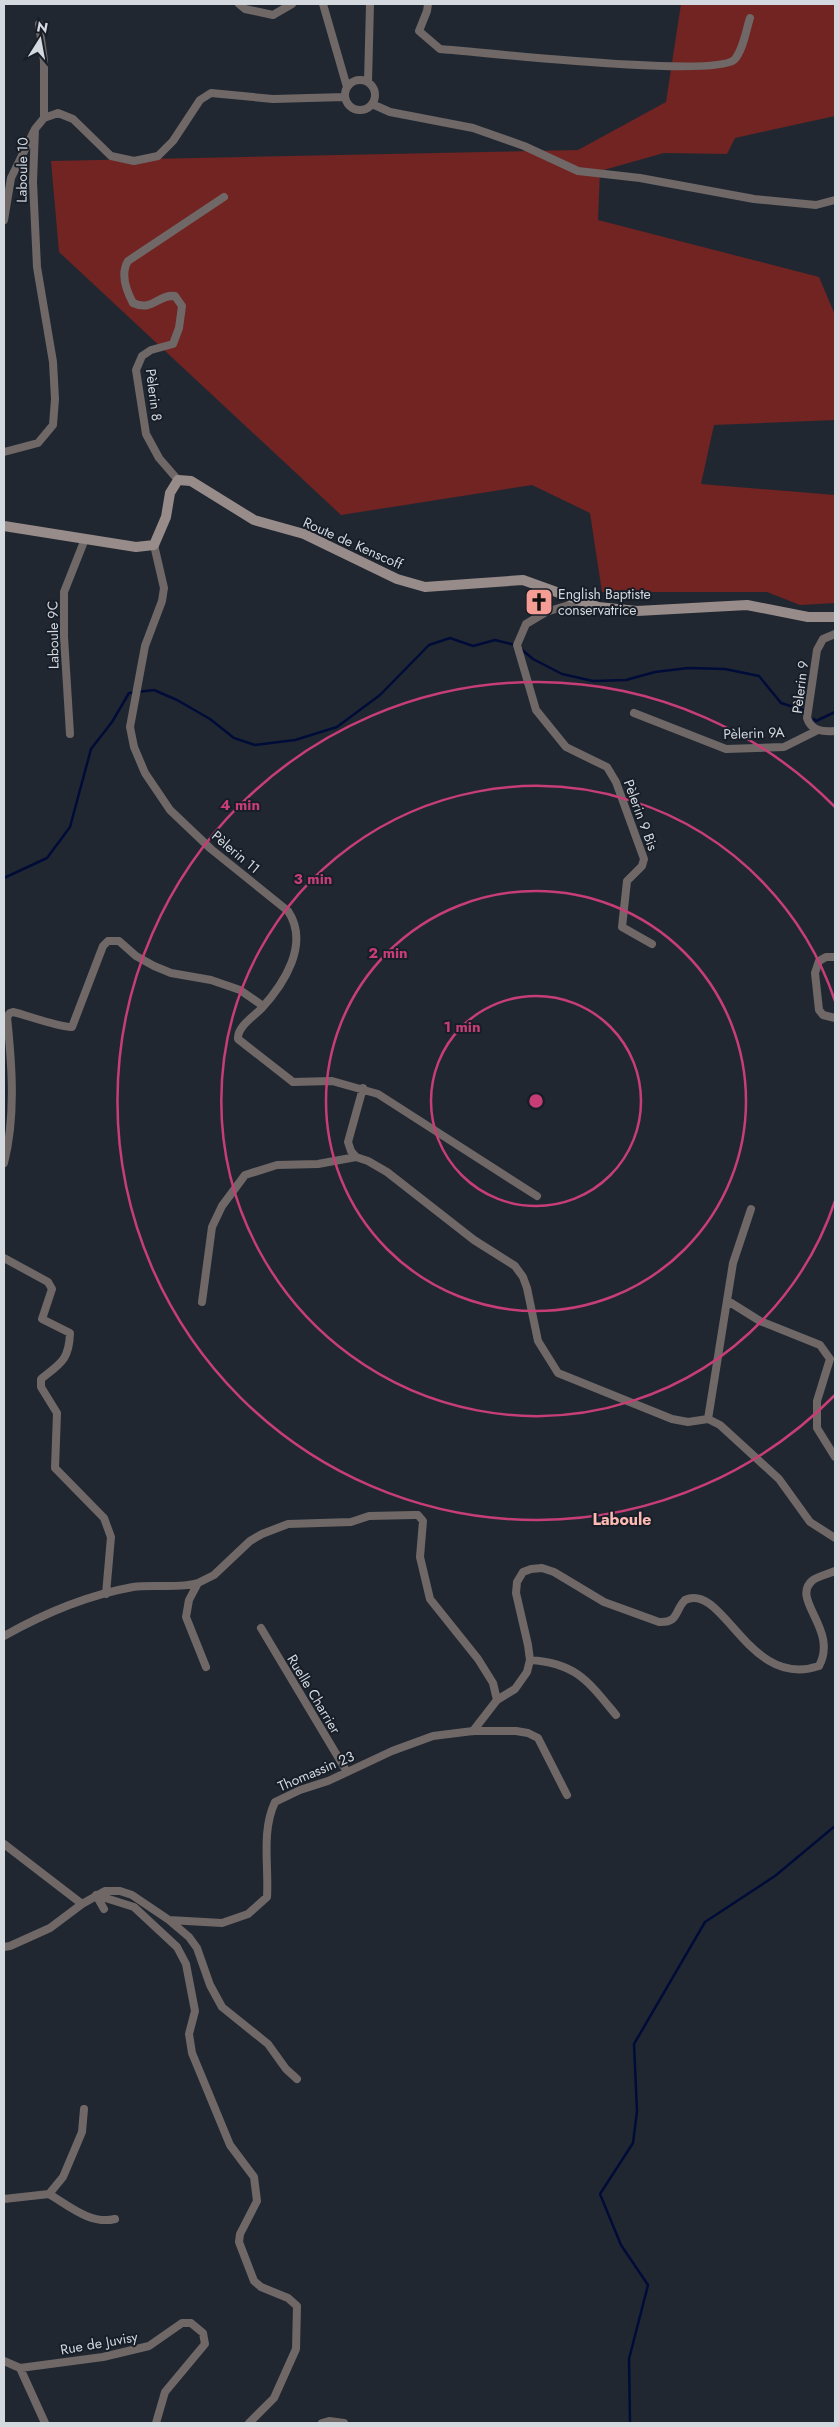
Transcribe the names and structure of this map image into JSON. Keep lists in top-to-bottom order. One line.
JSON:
{"streets":{"main road":["Route de Kenscoff"],"street":["Laboule 10","Pèlerin 8","Laboule 9C","Pèlerin 9","Pèlerin 9A","Pèlerin 9 Bis","Pèlerin 11","Ruelle Charrier","Thomassin 23","Rue de Juvisy"]},"crossings":[["Pèlerin 8","Route de Kenscoff"],["Route de Kenscoff","Pèlerin 9 Bis"],["Pèlerin 9","Pèlerin 9A"],["Ruelle Charrier","Thomassin 23"]],"districts":["Laboule"],"places":{"church":["English Baptiste conservatrice"]},"north":"top","rings":["4 min","3 min","2 min","1 min"]}
